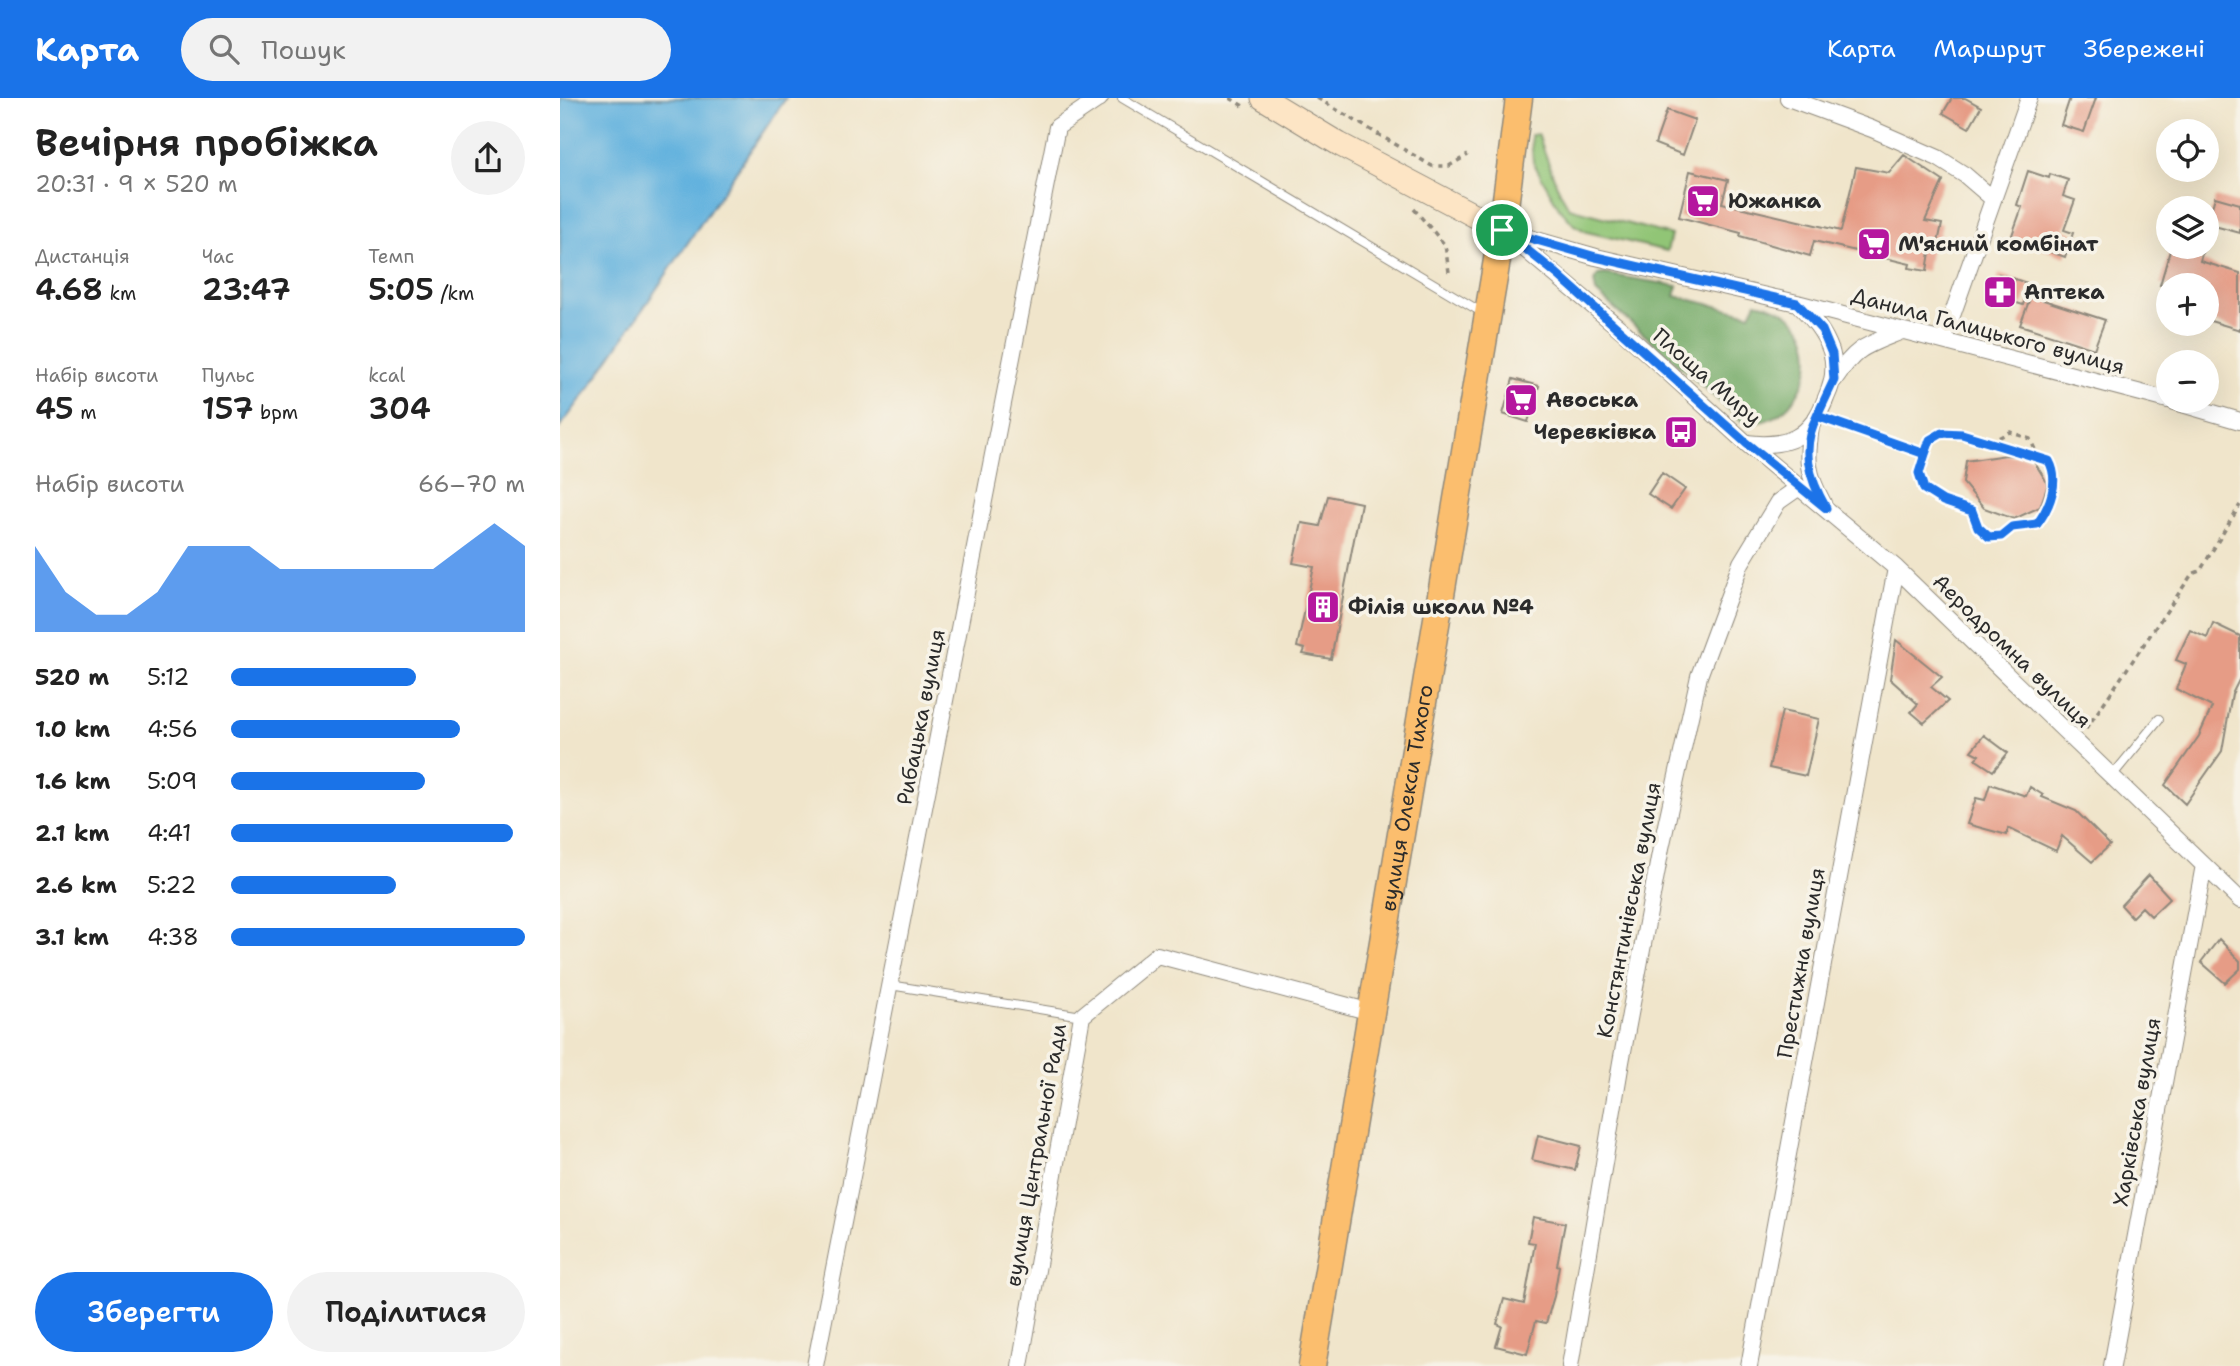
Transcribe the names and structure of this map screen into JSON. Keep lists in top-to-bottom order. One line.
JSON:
{"streets":{"main road":["вулиця Олекси Тихого"],"street":["Данила Галицького вулиця","Площа Миру","Аеродромна вулиця","Рибацька вулиця","Констянтинівська вулиця","Престижна вулиця","Харківська вулиця","вулиця Центральної Ради"]},"crossings":[["Площа Миру","Аеродромна вулиця"],["Площа Миру","вулиця Олекси Тихого"],["Аеродромна вулиця","Констянтинівська вулиця"],["Аеродромна вулиця","Престижна вулиця"],["Аеродромна вулиця","Харківська вулиця"],["вулиця Олекси Тихого","вулиця Центральної Ради"]],"places":{"supermarket":["Южанка","М'ясний комбінат","Авоська"],"pharmacy":["Аптека"],"bus stop":["Черевківка"],"building":["Філія школи №4"]},"page":{"header":"Карта","search":"Пошук","nav":["Карта","Маршрут","Збережені"],"heading":["Вечірня пробіжка","20:31 · 9 × 520 m"],"map_buttons":["+","−"],"stats":[["Дистанція","4.68 km"],["Час","23:47"],["Темп","5:05 /km"],["Набір висоти","45 m"],["Пульс","157 bpm"],["kcal","304"]],"chart":["Набір висоти","66–70 m"],"list":[{"name":"520 m","note":"5:12"},{"name":"1.0 km","note":"4:56"},{"name":"1.6 km","note":"5:09"},{"name":"2.1 km","note":"4:41"},{"name":"2.6 km","note":"5:22"},{"name":"3.1 km","note":"4:38"}],"buttons":["Зберегти","Поділитися"]}}
